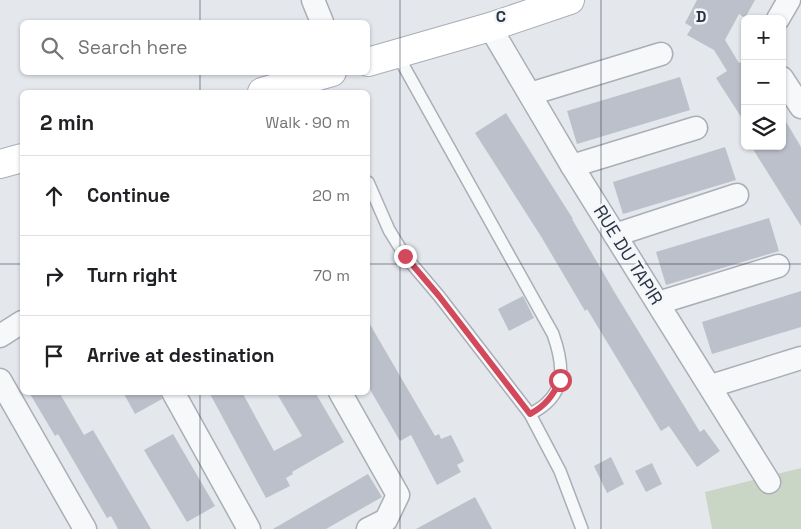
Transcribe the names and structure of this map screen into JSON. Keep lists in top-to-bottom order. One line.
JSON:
{"streets":{"street":["RUE DU TAPIR"]},"page":{"map_buttons":["+","−"],"search":"Search here","heading":["2 min","Walk · 90 m"],"list":[["Continue","20 m"],["Turn right","70 m"],"Arrive at destination"]},"grid":{"columns":["C","D"]}}
